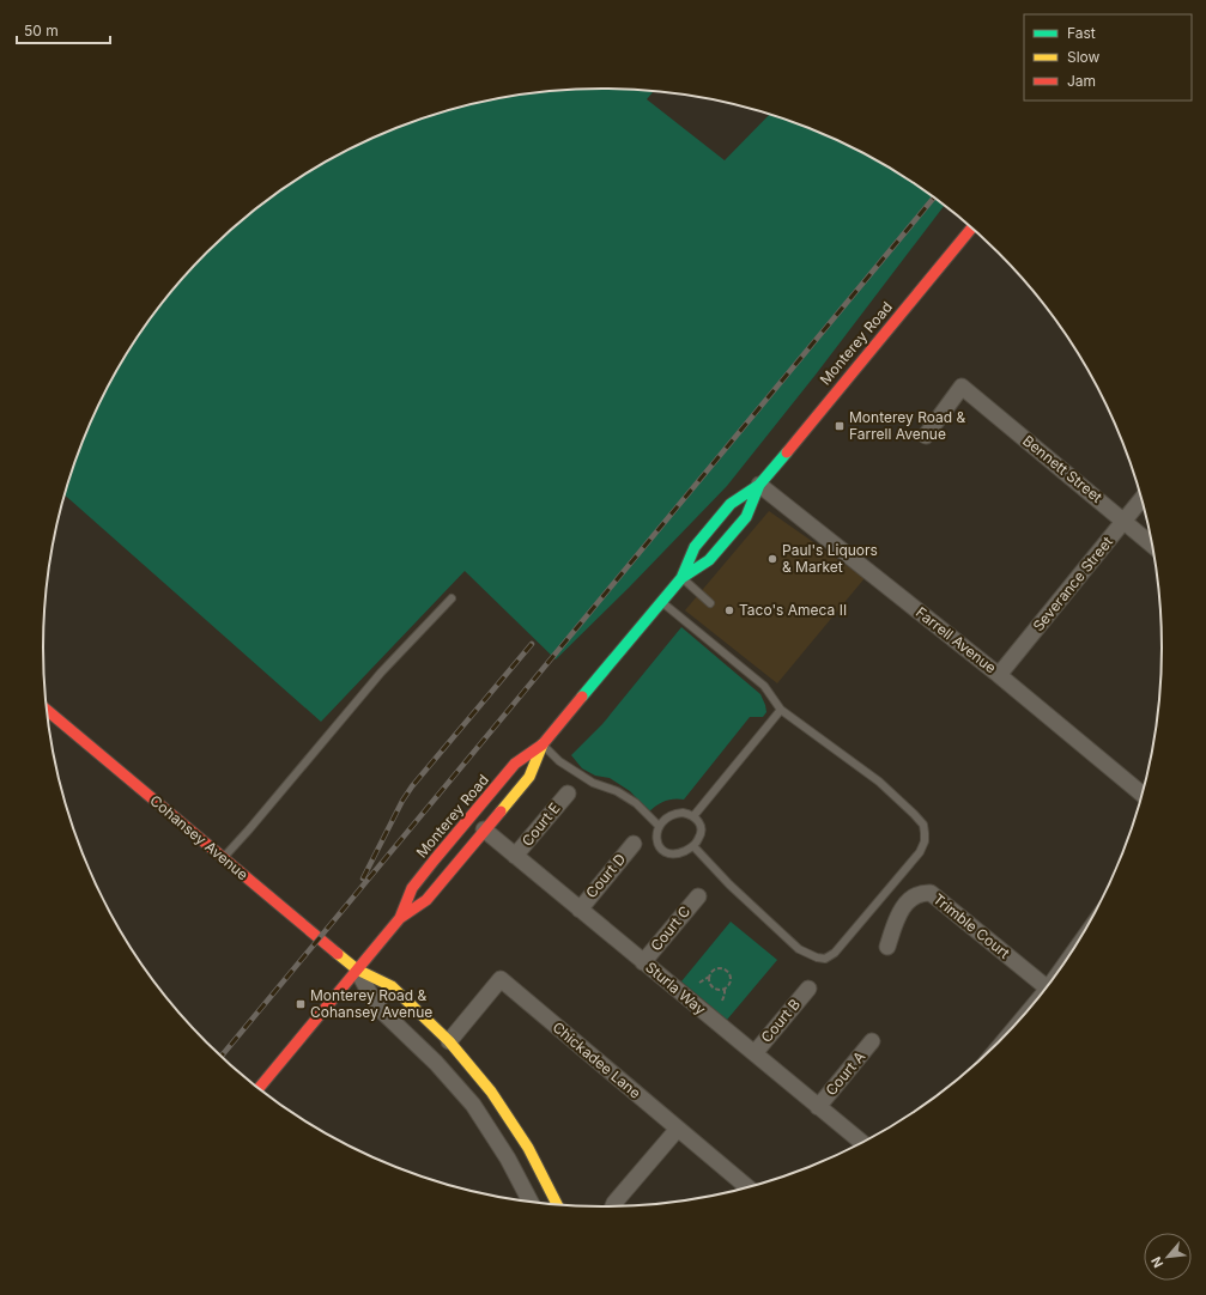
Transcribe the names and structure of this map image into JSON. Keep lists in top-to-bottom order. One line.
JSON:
{"streets":{"main road":["Monterey Road","Cohansey Avenue"],"street":["Bennett Street","Severance Street","Farrell Avenue","Court E","Court D","Trimble Court","Court C","Sturla Way","Court B","Chickadee Lane","Court A"]},"crossings":[["Monterey Road","Farrell Avenue"],["Monterey Road","Cohansey Avenue"],["Monterey Road","Sturla Way"],["Bennett Street","Severance Street"],["Severance Street","Farrell Avenue"],["Court E","Sturla Way"],["Cohansey Avenue","Chickadee Lane"],["Court D","Sturla Way"],["Court C","Sturla Way"],["Sturla Way","Court B"],["Sturla Way","Court A"]],"places":{"transit":["Monterey Road & Farrell Avenue","Monterey Road & Cohansey Avenue"],"other":["Paul's Liquors & Market","Taco's Ameca II"]},"legend":["Fast","Slow","Jam"],"scale_bar":"50 m","north":"bottom left"}
